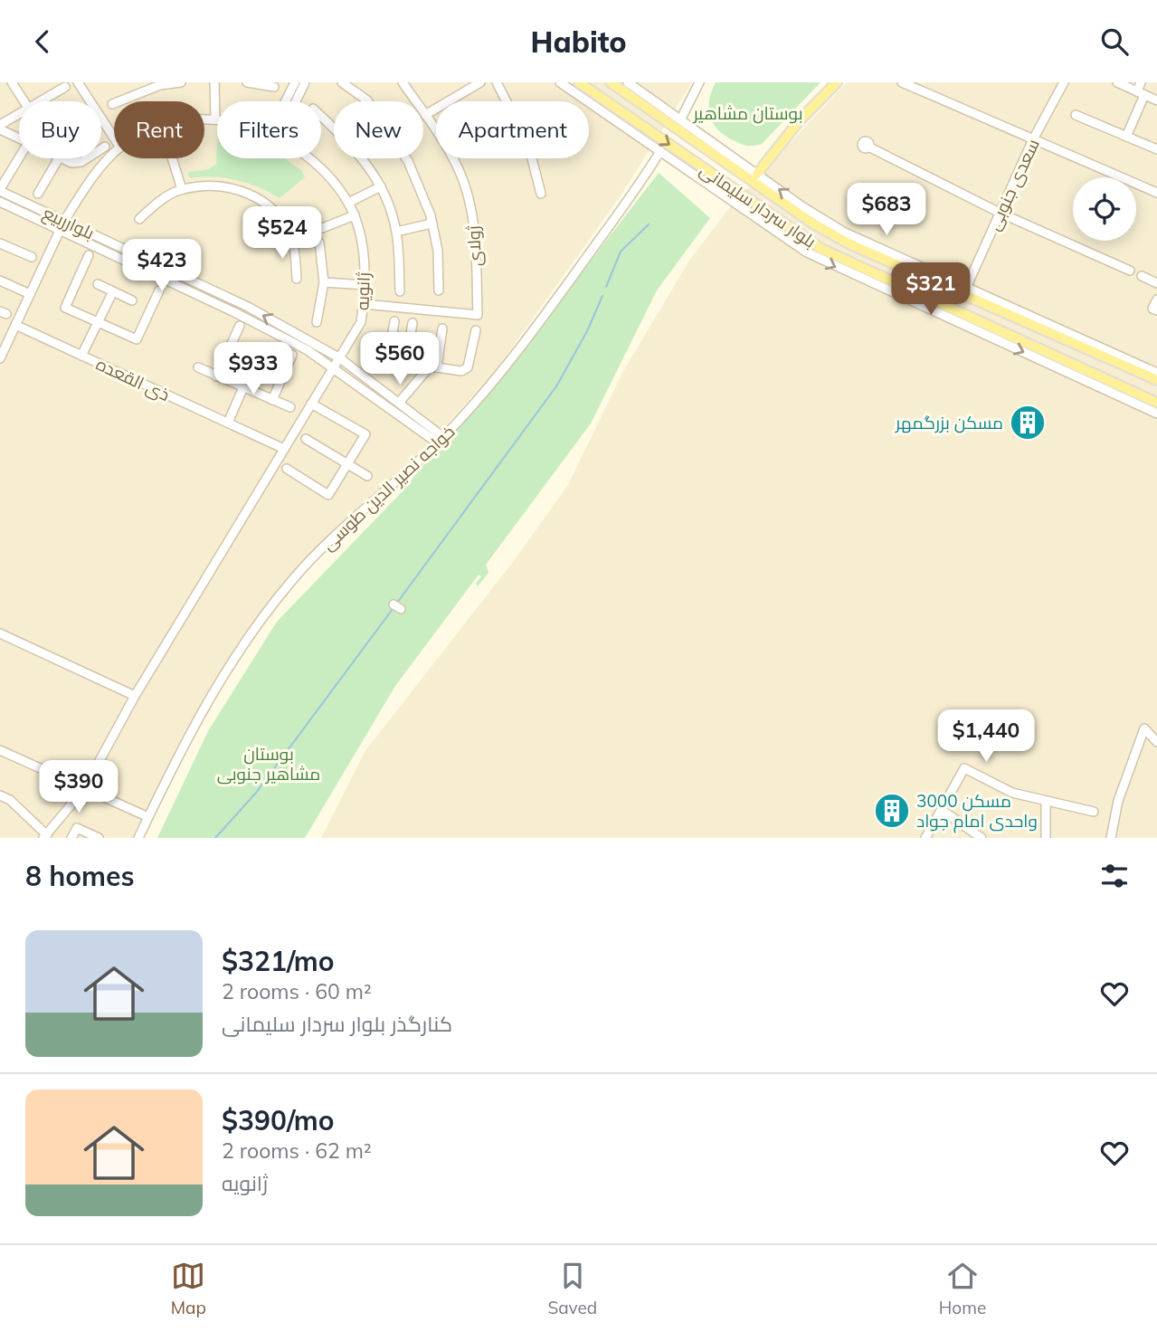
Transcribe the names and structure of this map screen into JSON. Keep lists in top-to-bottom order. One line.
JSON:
{"streets":{"main road":["بلوار سردار سلیمانی"],"street":["سعدی جنوبی","بلوارربیع","ژولای","ژانویه","ذی القعده","خواجه نصیر الدین طوسی"]},"crossings":[["بلوارربیع","ژانویه"],["بلوارربیع","خواجه نصیر الدین طوسی"],["ژولای","ژانویه"],["ژانویه","ذی القعده"]],"parks":["بوستان مشاهیر","بوستان مشاهیر جنوبی"],"places":{"building":["مسکن بزرگمهر","مسکن 3000 واحدی امام جواد"]},"page":{"header":"Habito","chip":["Buy","Rent","Filters","New","Apartment"],"price":["$683","$524","$423","$321","$560","$933","$1,440","$390"],"heading":"8 homes","list":[{"name":"$321/mo","note":"2 rooms · 60 m² · کنارگذر بلوار سردار سلیمانی"},{"name":"$390/mo","note":"2 rooms · 62 m² · ژانویه"}],"tabs":["Map","Saved","Home"]}}
